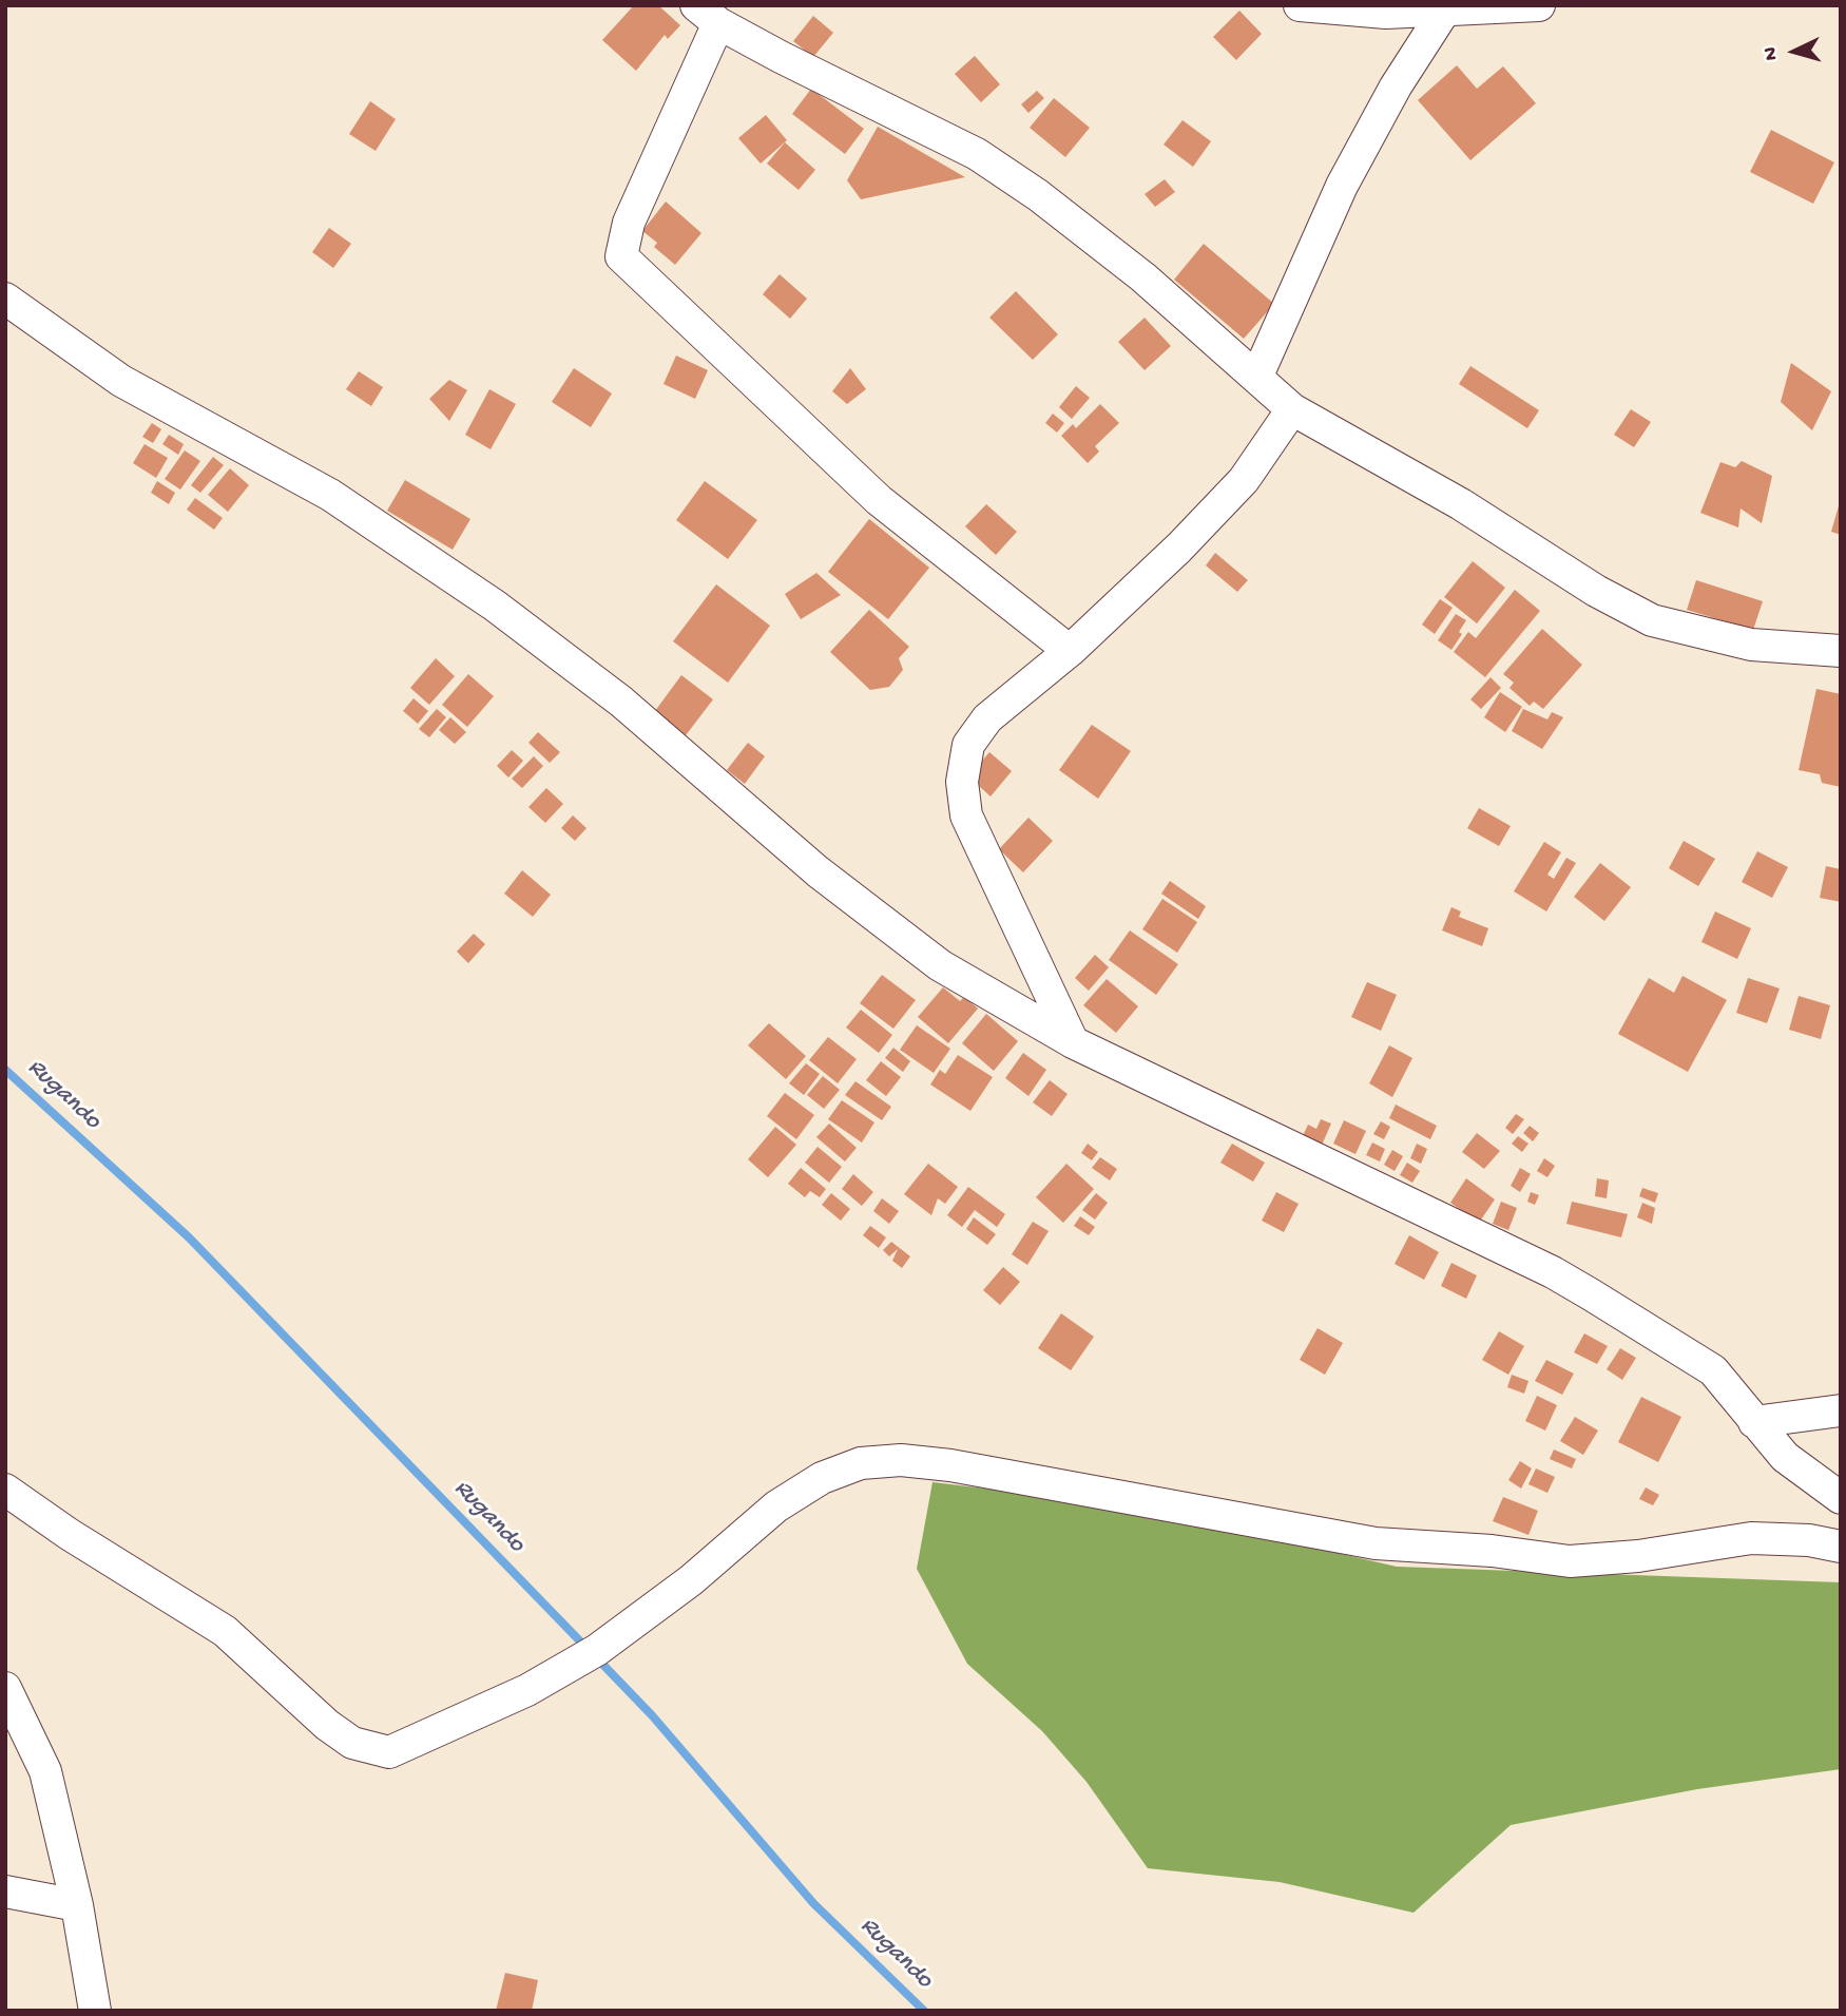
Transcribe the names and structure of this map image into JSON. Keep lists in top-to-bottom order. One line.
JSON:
{"water":["Rugando"],"north":"left"}
